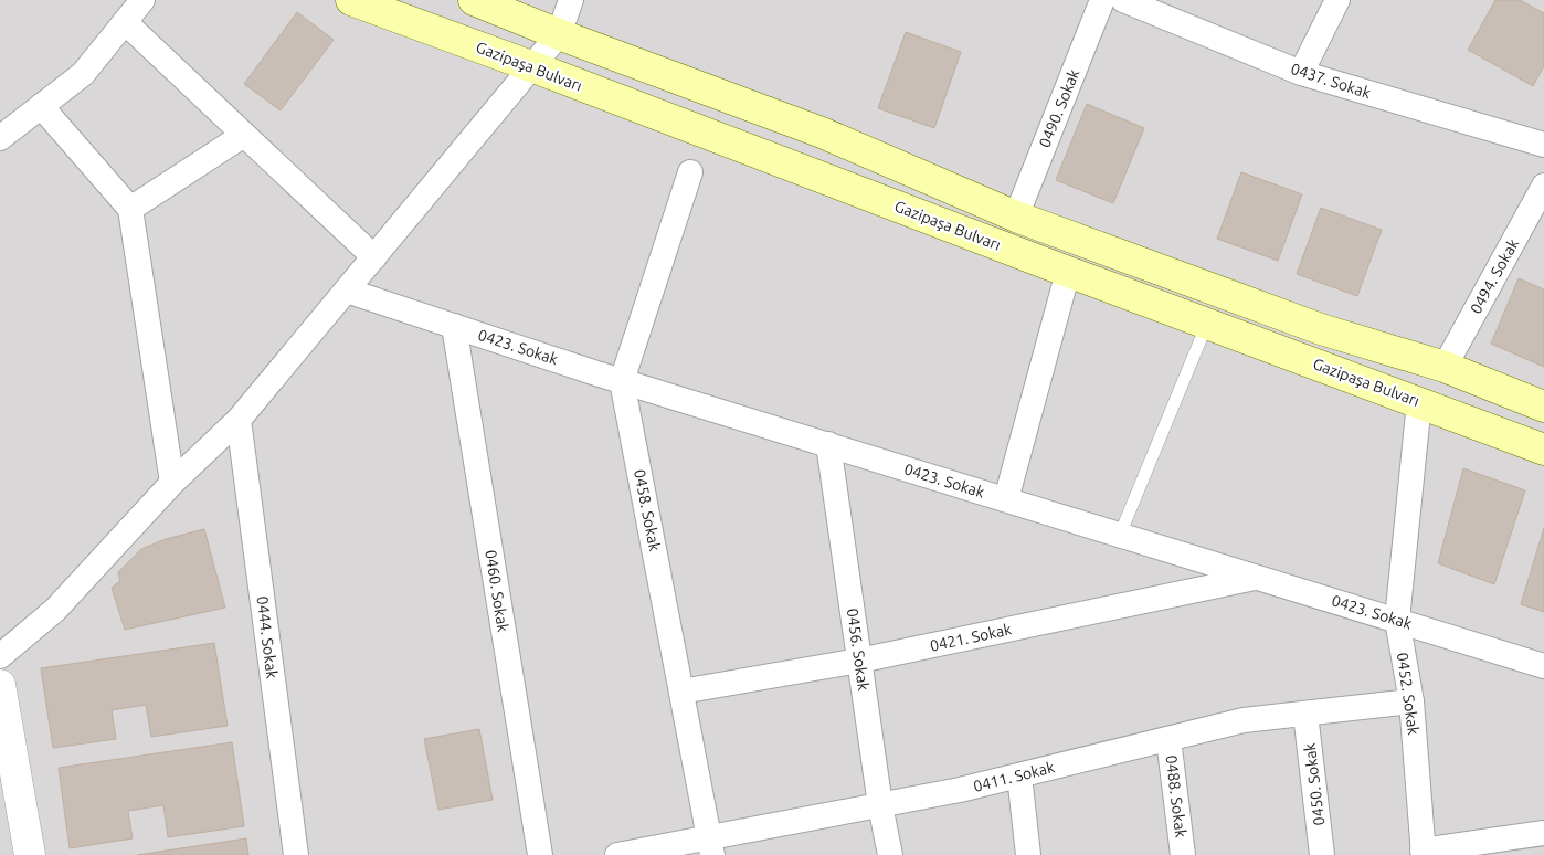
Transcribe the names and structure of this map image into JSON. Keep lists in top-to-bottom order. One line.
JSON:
{"streets":{"main road":["Gazipaşa Bulvarı"],"street":["0437. Sokak","0490. Sokak","0494. Sokak","0423. Sokak","0458. Sokak","0460. Sokak","0444. Sokak","0421. Sokak","0456. Sokak","0452. Sokak","0411. Sokak","0450. Sokak","0488. Sokak"]},"crossings":[["Gazipaşa Bulvarı","0452. Sokak"],["0423. Sokak","0458. Sokak"],["0423. Sokak","0460. Sokak"],["0423. Sokak","0421. Sokak"],["0423. Sokak","0456. Sokak"],["0423. Sokak","0452. Sokak"],["0458. Sokak","0421. Sokak"],["0458. Sokak","0411. Sokak"],["0421. Sokak","0456. Sokak"],["0456. Sokak","0411. Sokak"],["0452. Sokak","0411. Sokak"],["0411. Sokak","0450. Sokak"],["0411. Sokak","0488. Sokak"]]}
